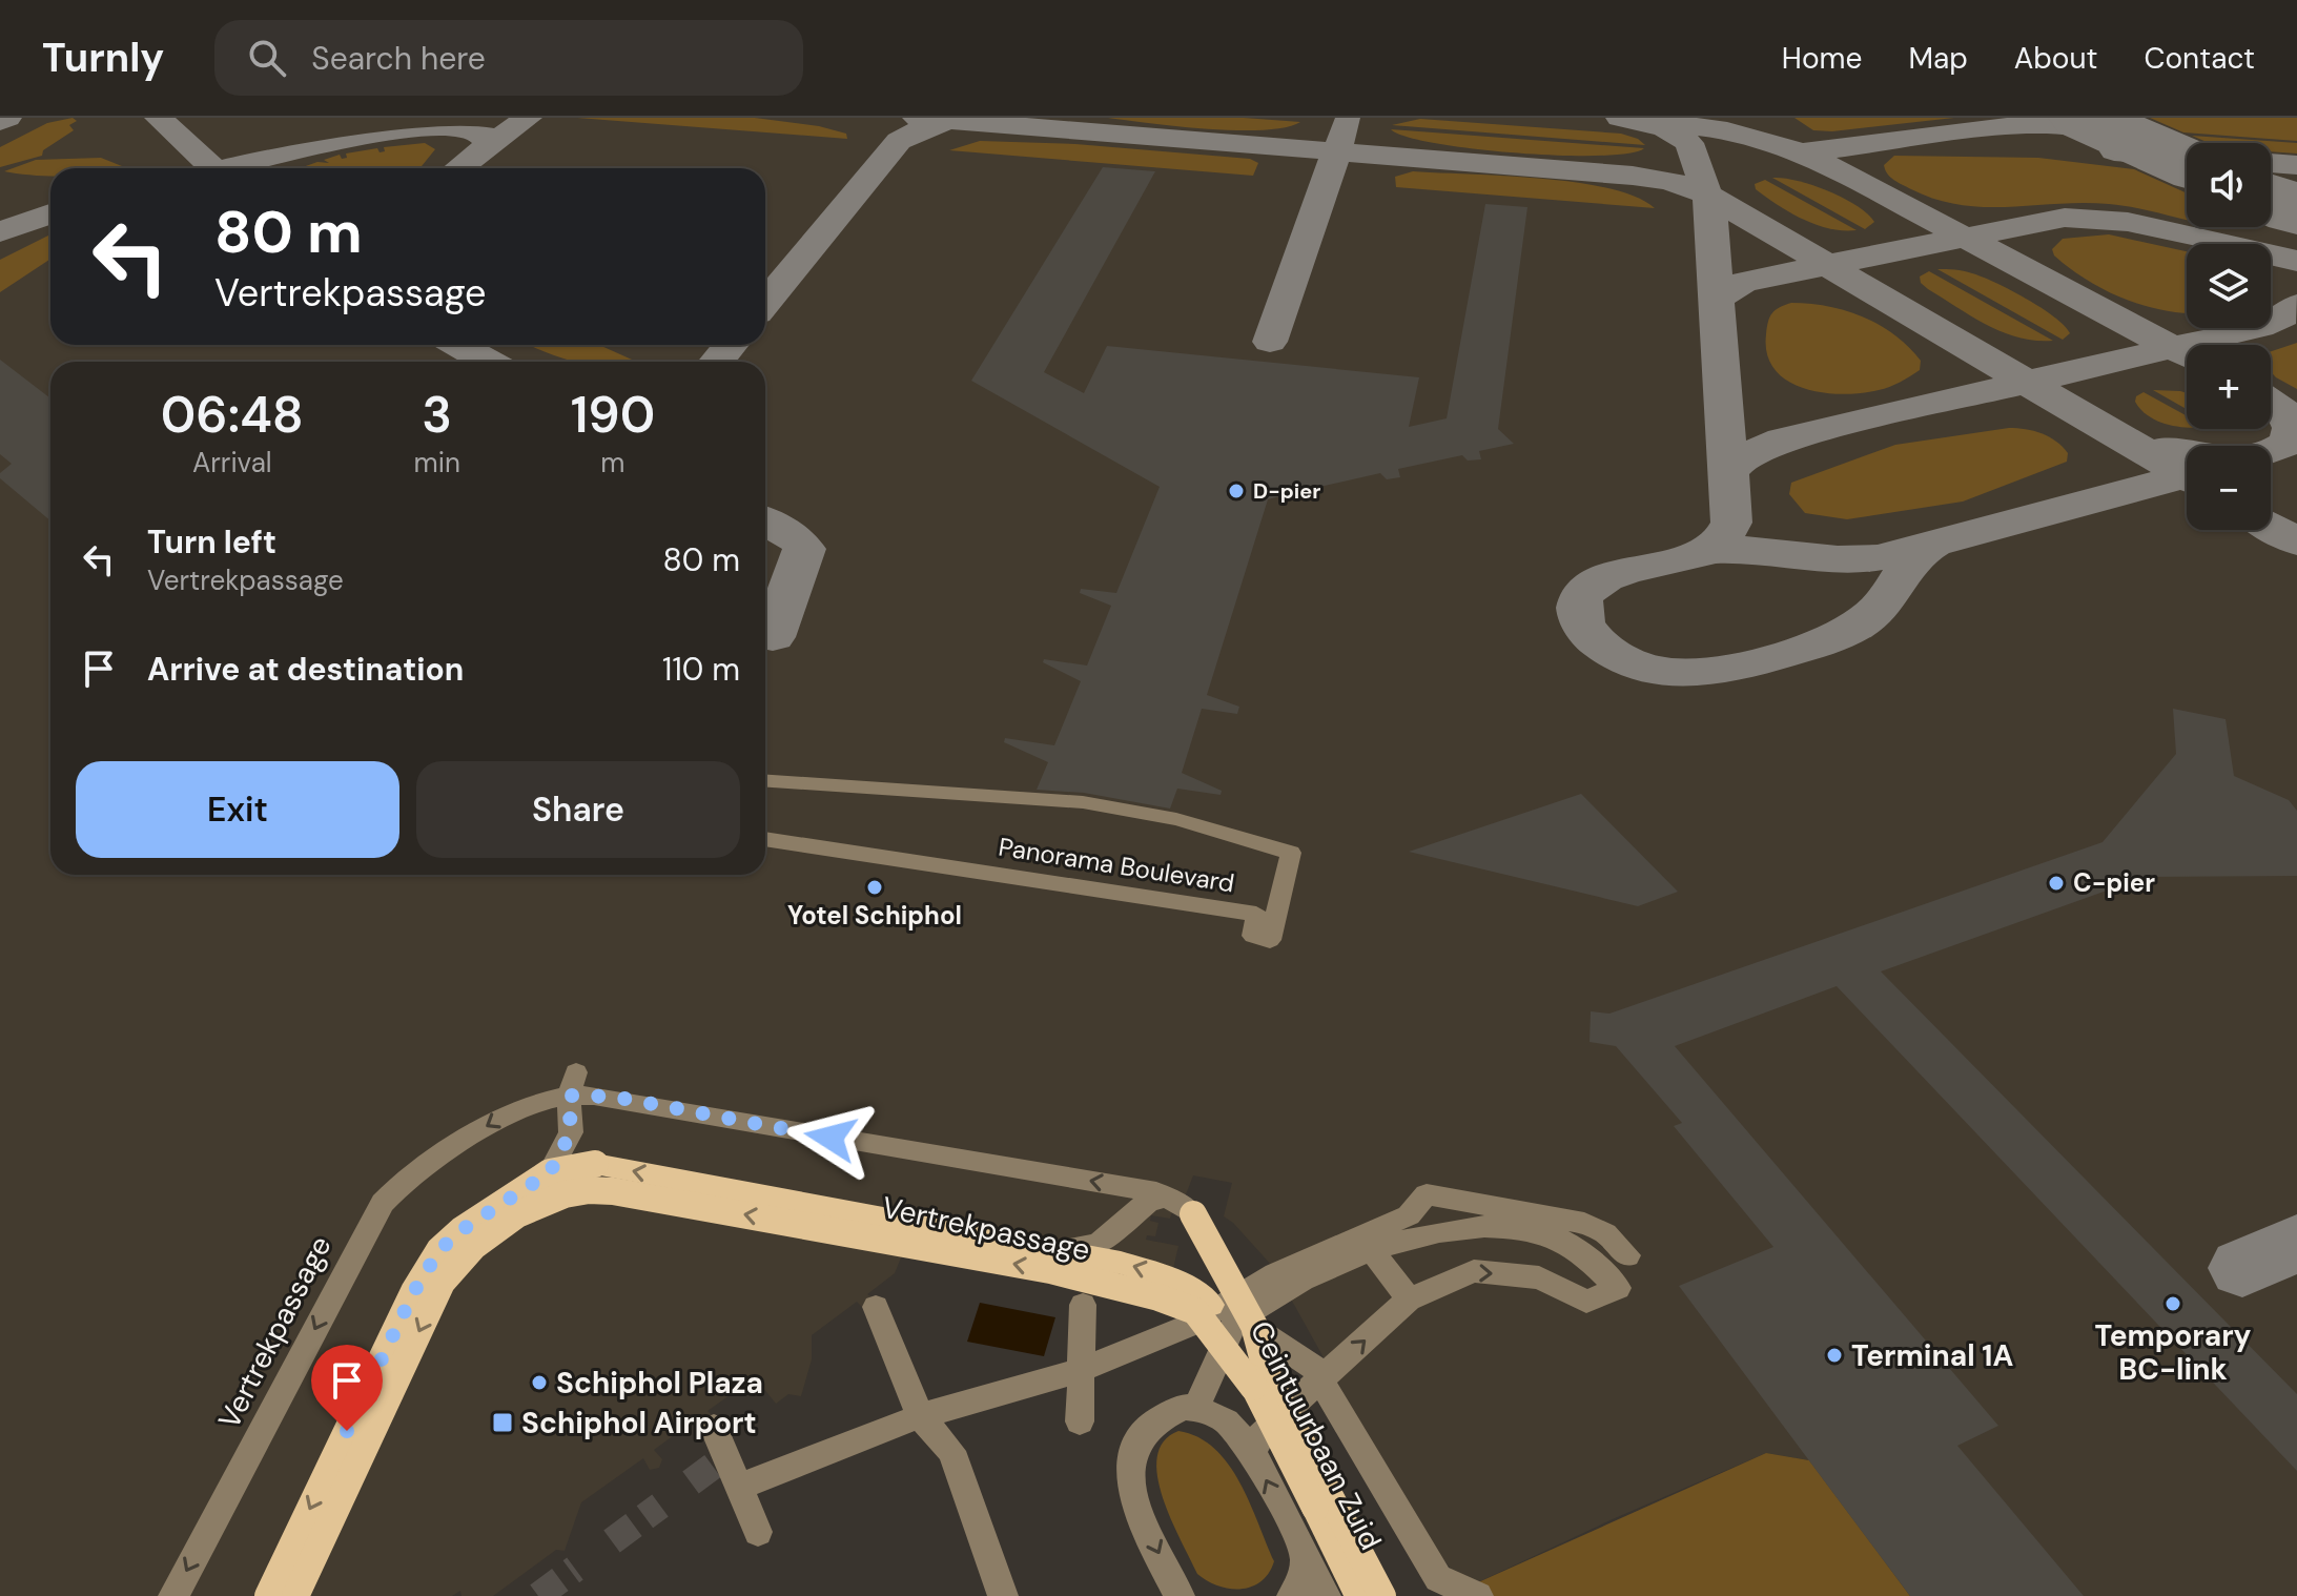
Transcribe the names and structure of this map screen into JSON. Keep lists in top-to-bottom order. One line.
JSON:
{"streets":{"main road":["Vertrekpassage","Ceintuurbaan Zuid"],"street":["Panorama Boulevard"]},"crossings":[["Vertrekpassage","Ceintuurbaan Zuid"]],"one_way":["Vertrekpassage"],"places":{"other":["D-pier","C-pier","Yotel Schiphol","Temporary BC-link","Terminal 1A","Schiphol Plaza"],"transit":["Schiphol Airport"]},"page":{"header":"Turnly","search":"Search here","nav":["Home","Map","About","Contact"],"map_buttons":["+","−"],"turn":["80 m","Vertrekpassage"],"eta":["06:48","Arrival","3","min","190","m"],"list":[{"name":"Turn left","note":"Vertrekpassage","value":"80 m"},{"name":"Arrive at destination","value":"110 m"}],"buttons":["Exit","Share"]}}
